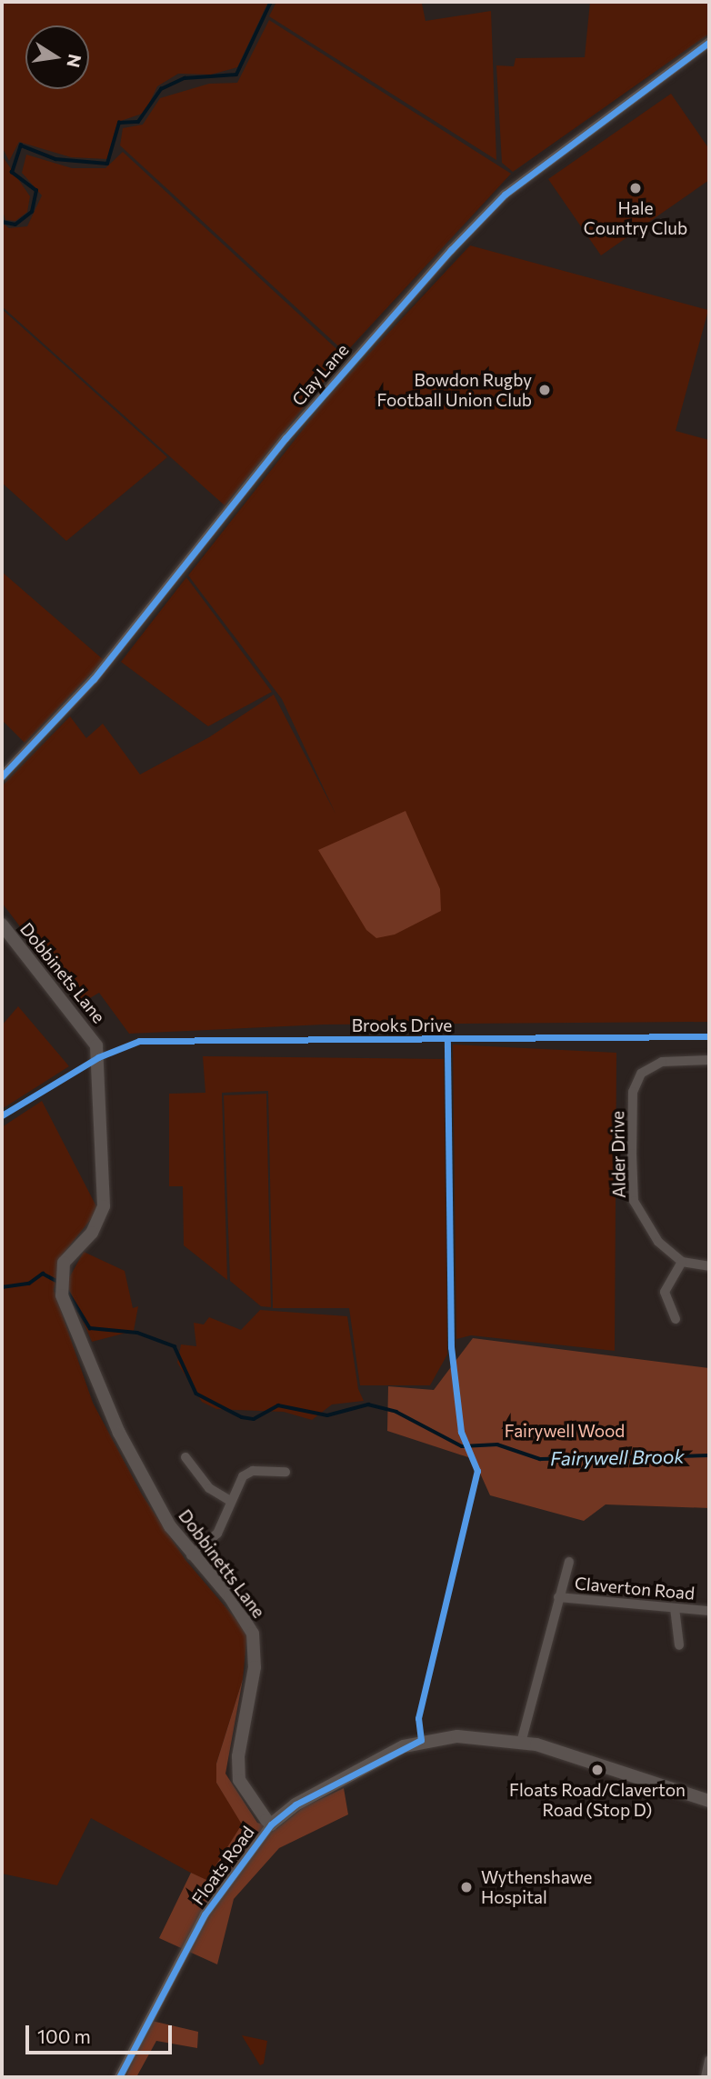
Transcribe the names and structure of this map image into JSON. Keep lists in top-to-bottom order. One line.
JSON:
{"streets":{"street":["Clay Lane","Dobbinets Lane","Alder Drive","Dobbinetts Lane","Claverton Road","Floats Road"],"cycle path":["Brooks Drive"]},"crossings":[["Dobbinets Lane","Dobbinetts Lane"],["Dobbinetts Lane","Floats Road"],["Claverton Road","Floats Road"]],"water":["Fairywell Brook"],"parks":["Fairywell Wood"],"places":["Hale Country Club","Bowdon Rugby Football Union Club","Floats Road/Claverton Road (Stop D)","Wythenshawe Hospital"],"scale_bar":"100 m","north":"right"}
